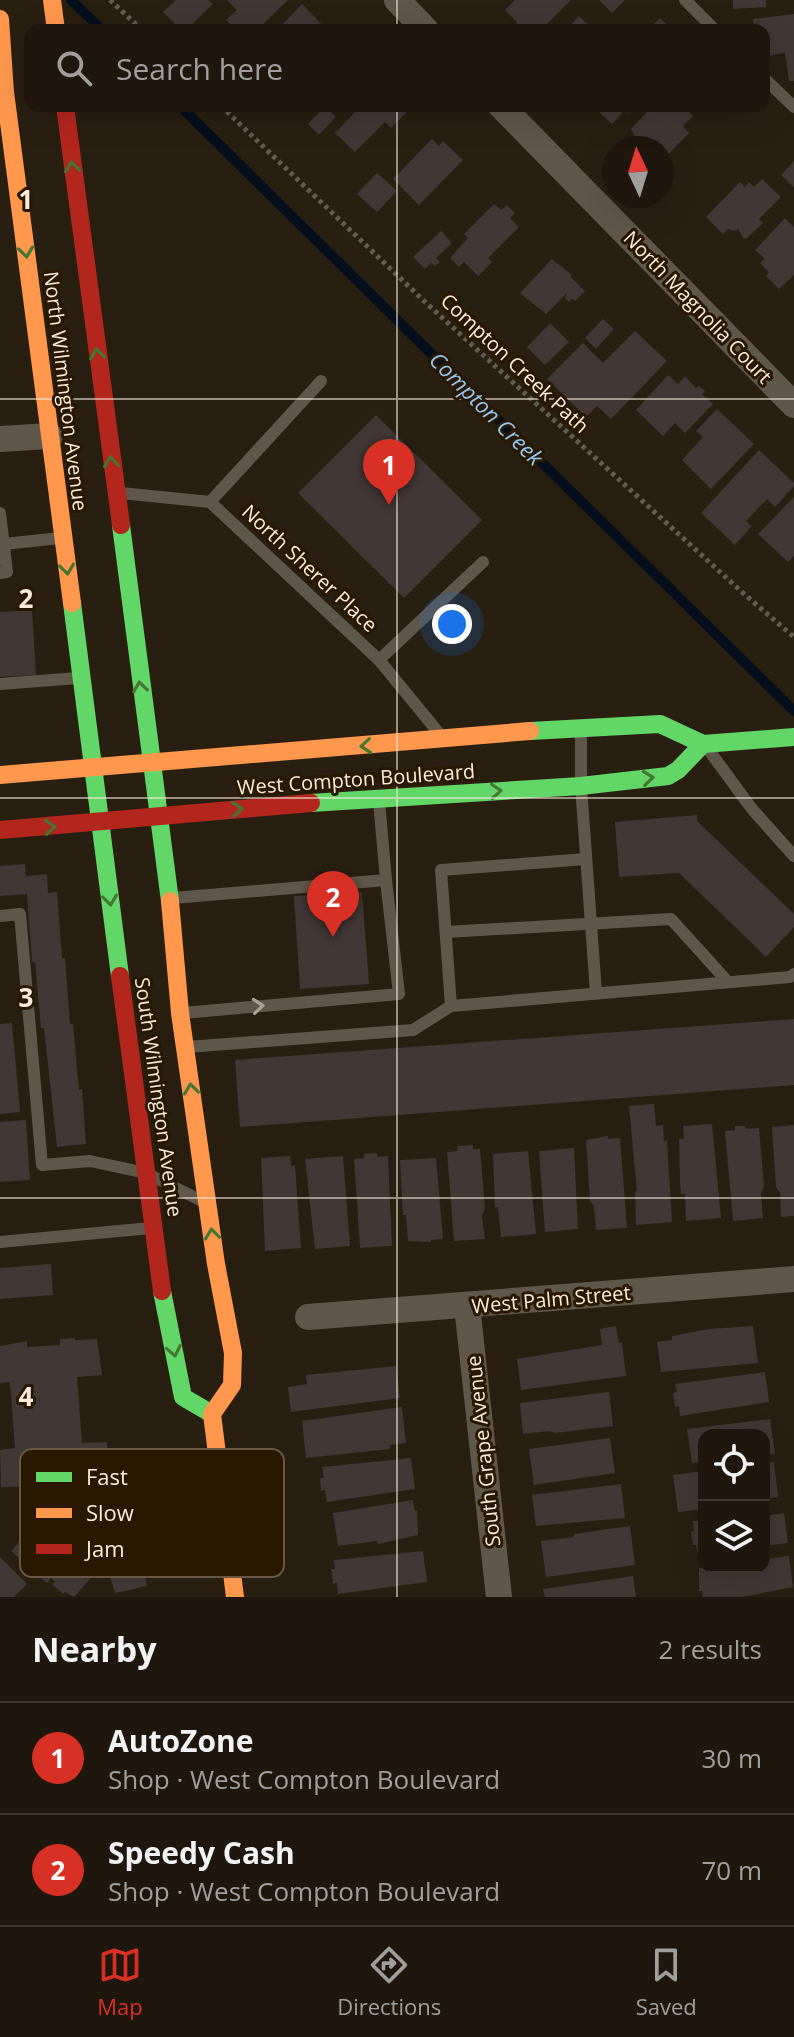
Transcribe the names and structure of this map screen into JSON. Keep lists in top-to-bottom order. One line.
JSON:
{"streets":{"main road":["North Wilmington Avenue","West Compton Boulevard","South Wilmington Avenue"],"street":["North Magnolia Court","West Palm Street","South Grape Avenue"],"lane":["North Sherer Place"],"path":["Compton Creek Path"]},"crossings":[["North Wilmington Avenue","West Compton Boulevard"],["North Wilmington Avenue","South Wilmington Avenue"],["North Sherer Place","West Compton Boulevard"],["West Compton Boulevard","South Wilmington Avenue"],["West Palm Street","South Grape Avenue"]],"water":["Compton Creek"],"legend":["Fast","Slow","Jam"],"north":"top","page":{"search":"Search here","pins":["1","2"],"heading":["Nearby","2 results"],"list":[{"mark":"1","name":"AutoZone","note":"Shop · West Compton Boulevard","value":"30 m"},{"mark":"2","name":"Speedy Cash","note":"Shop · West Compton Boulevard","value":"70 m"}],"nav":["Map","Directions","Saved"]},"grid":{"rows":["1","2","3","4"]}}
